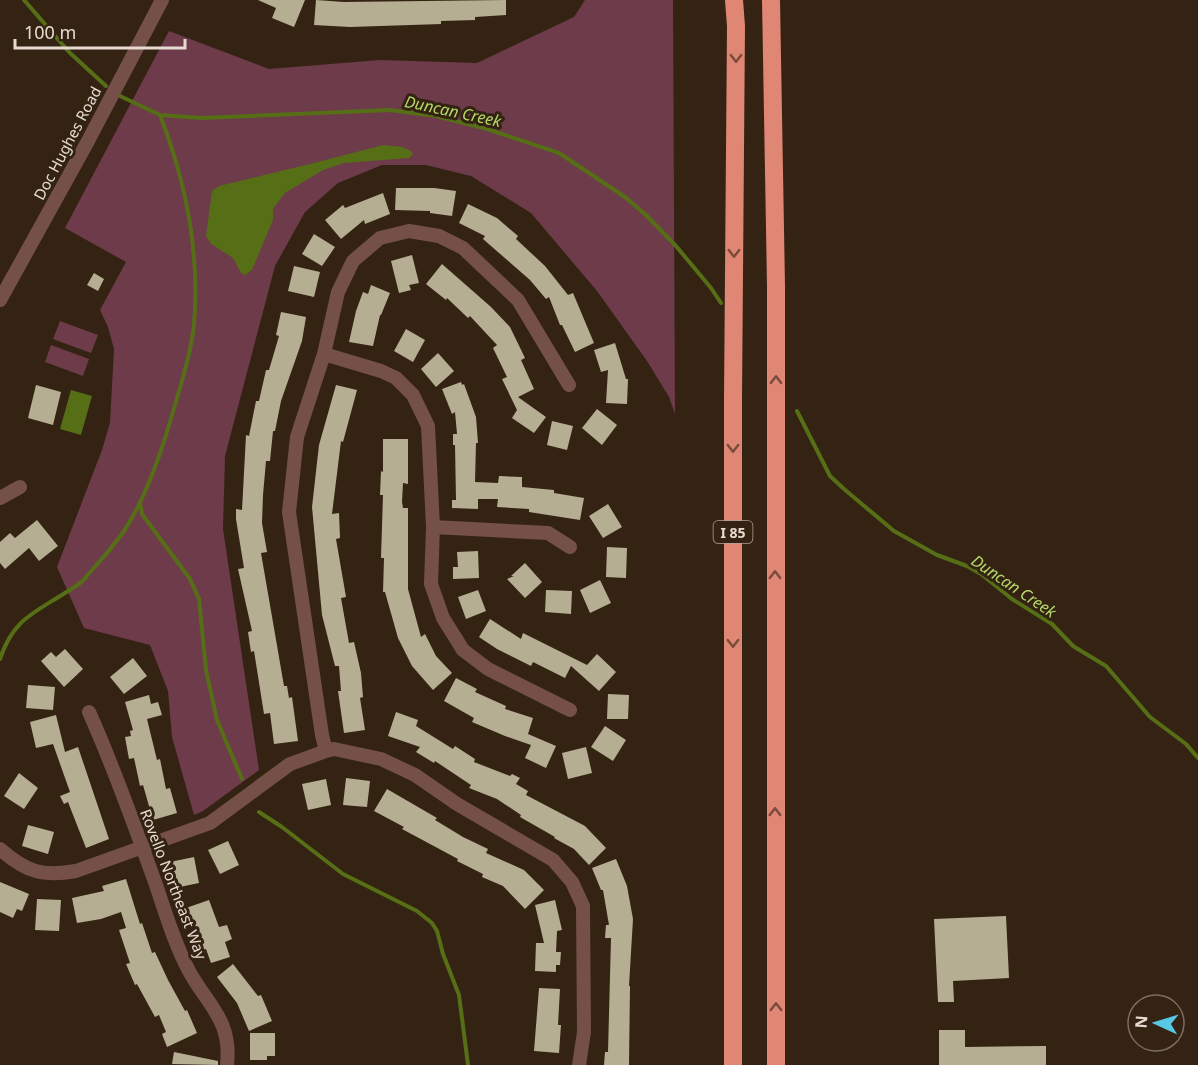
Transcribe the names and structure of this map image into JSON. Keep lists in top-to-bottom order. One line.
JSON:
{"streets":{"highway":["I 85"],"street":["Doc Hughes Road","Rovello Northeast Way"]},"water":["Duncan Creek"],"scale_bar":"100 m","north":"left"}
